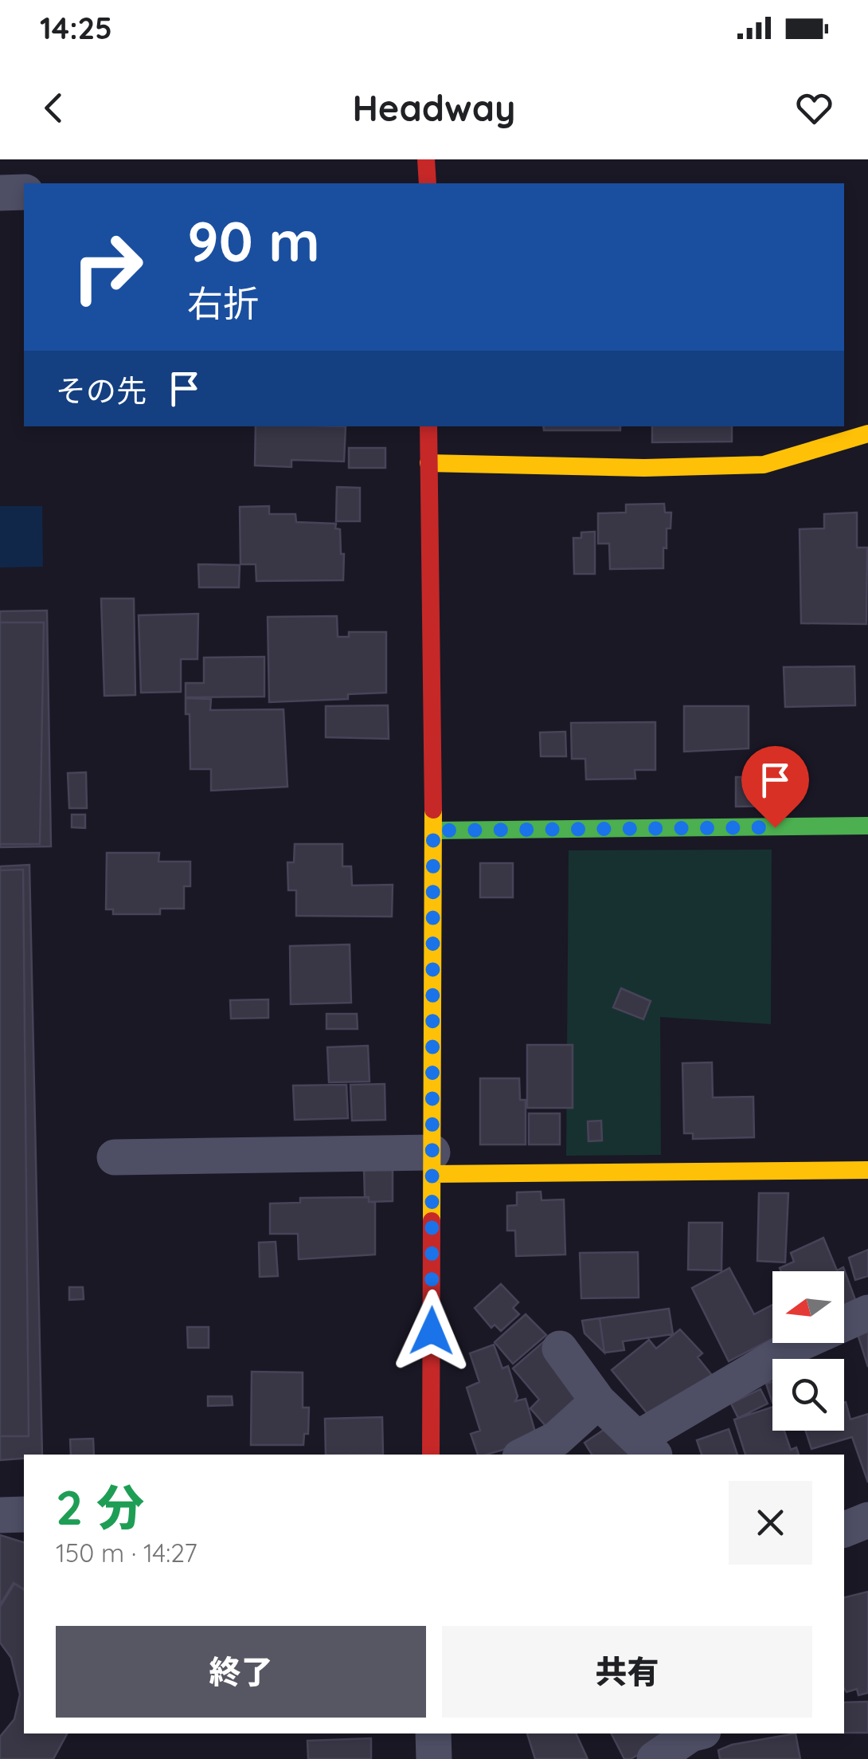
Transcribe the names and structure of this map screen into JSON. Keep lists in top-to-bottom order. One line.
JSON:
{"north":"left","page":{"status":"14:25","header":"Headway","turn":["90 m","右折"],"then":"その先","heading":["2 分","150 m · 14:27"],"buttons":["終了","共有"]}}
